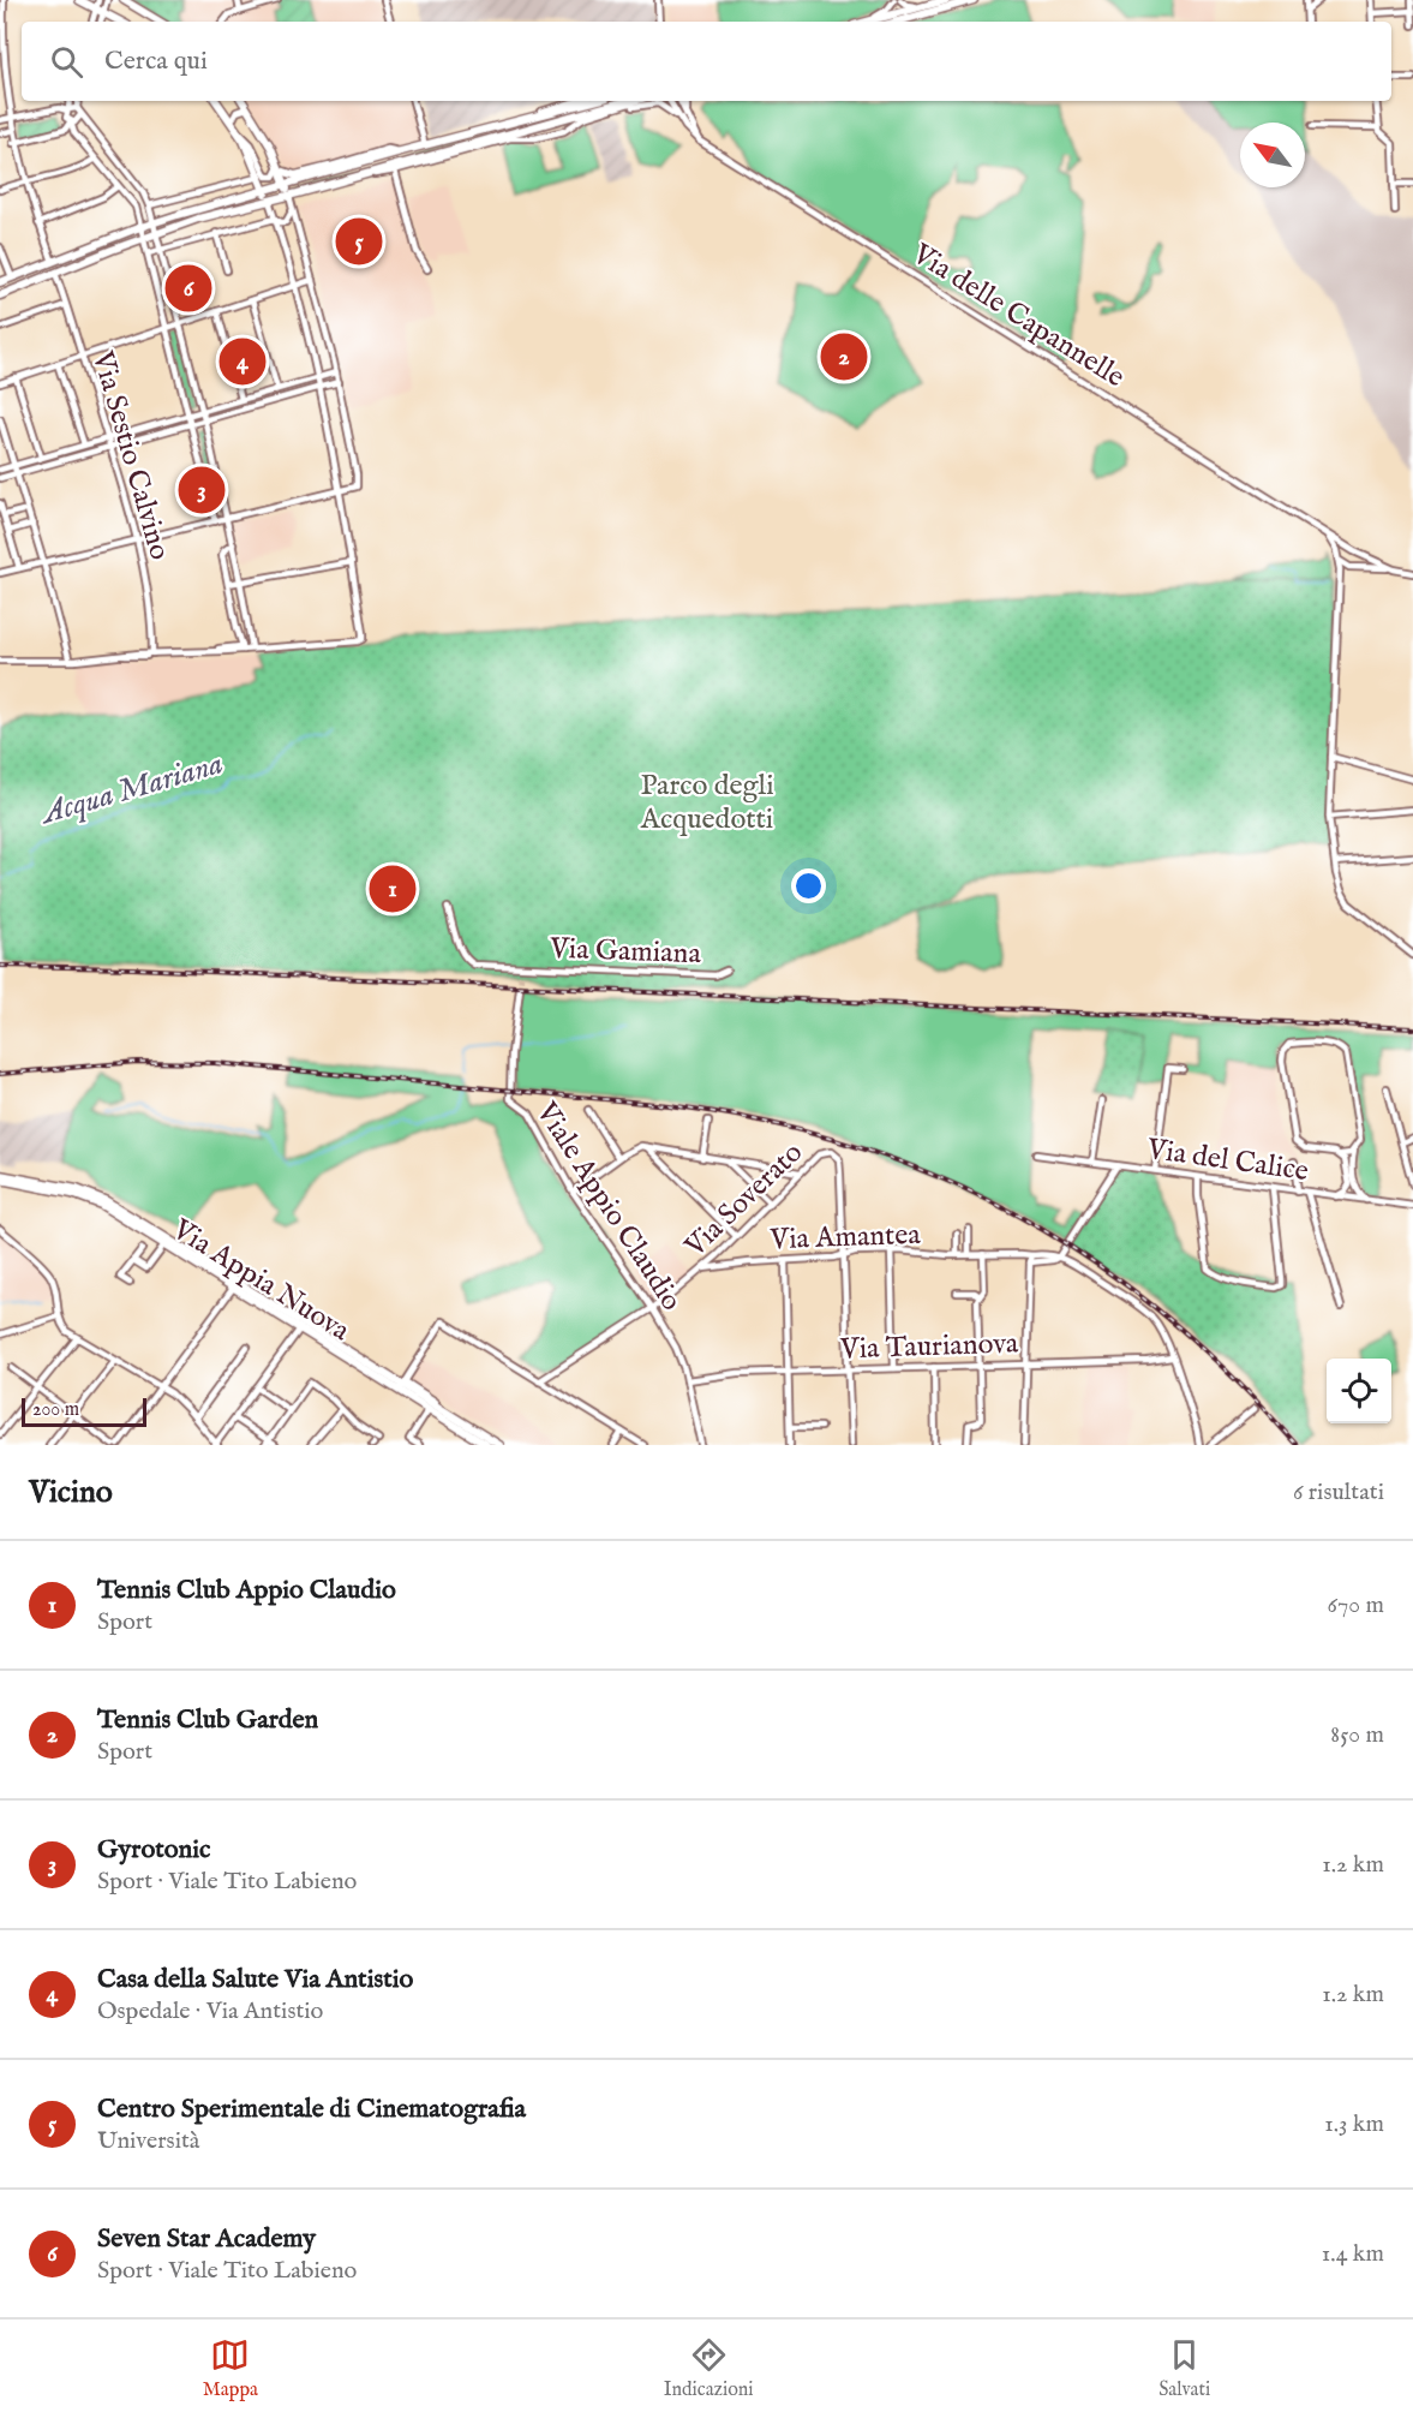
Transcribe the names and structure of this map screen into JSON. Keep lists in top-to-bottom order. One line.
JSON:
{"streets":{"main road":["Via Appia Nuova"],"street":["Via delle Capannelle","Via Sestio Calvino","Via Gamiana","Via del Calice","Via Soverato","Viale Appio Claudio","Via Amantea","Via Taurianova"]},"crossings":[["Via Soverato","Viale Appio Claudio"],["Via Soverato","Via Amantea"],["Viale Appio Claudio","Via Taurianova"]],"water":["Acqua Mariana"],"parks":["Parco degli Acquedotti"],"scale_bar":"200 m","north":"top left","page":{"search":"Cerca qui","pins":["5","6","2","4","3","1"],"scale":"200 m","heading":["Vicino","6 risultati"],"list":[{"mark":"1","name":"Tennis Club Appio Claudio","note":"Sport","value":"670 m"},{"mark":"2","name":"Tennis Club Garden","note":"Sport","value":"850 m"},{"mark":"3","name":"Gyrotonic","note":"Sport · Viale Tito Labieno","value":"1.2 km"},{"mark":"4","name":"Casa della Salute Via Antistio","note":"Ospedale · Via Antistio","value":"1.2 km"},{"mark":"5","name":"Centro Sperimentale di Cinematografia","note":"Università","value":"1.3 km"},{"mark":"6","name":"Seven Star Academy","note":"Sport · Viale Tito Labieno","value":"1.4 km"}],"nav":["Mappa","Indicazioni","Salvati"]}}
